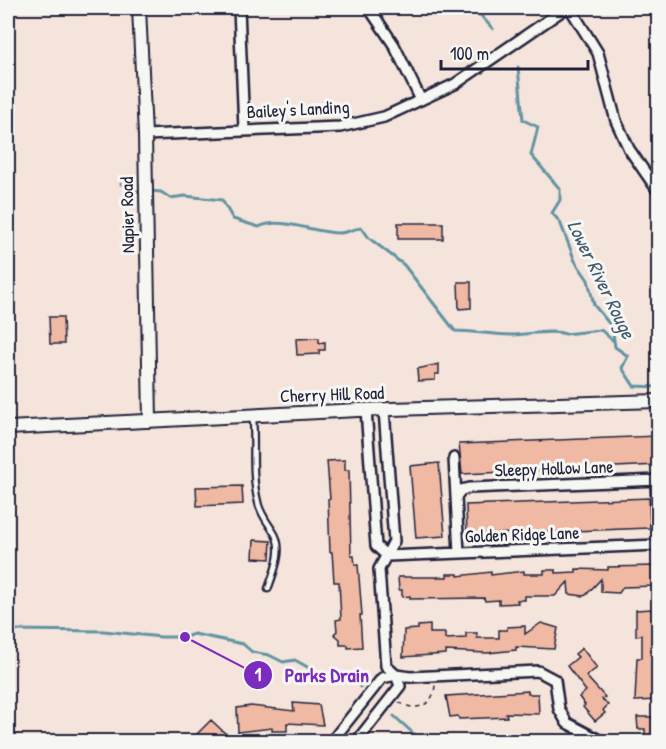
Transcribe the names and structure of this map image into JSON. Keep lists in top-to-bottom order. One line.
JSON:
{"streets":{"street":["Bailey's Landing","Napier Road","Cherry Hill Road","Sleepy Hollow Lane","Golden Ridge Lane"]},"crossings":[["Bailey's Landing","Napier Road"],["Napier Road","Cherry Hill Road"]],"water":["Lower River Rouge"],"places":["Parks Drain"],"scale_bar":"100 m"}
